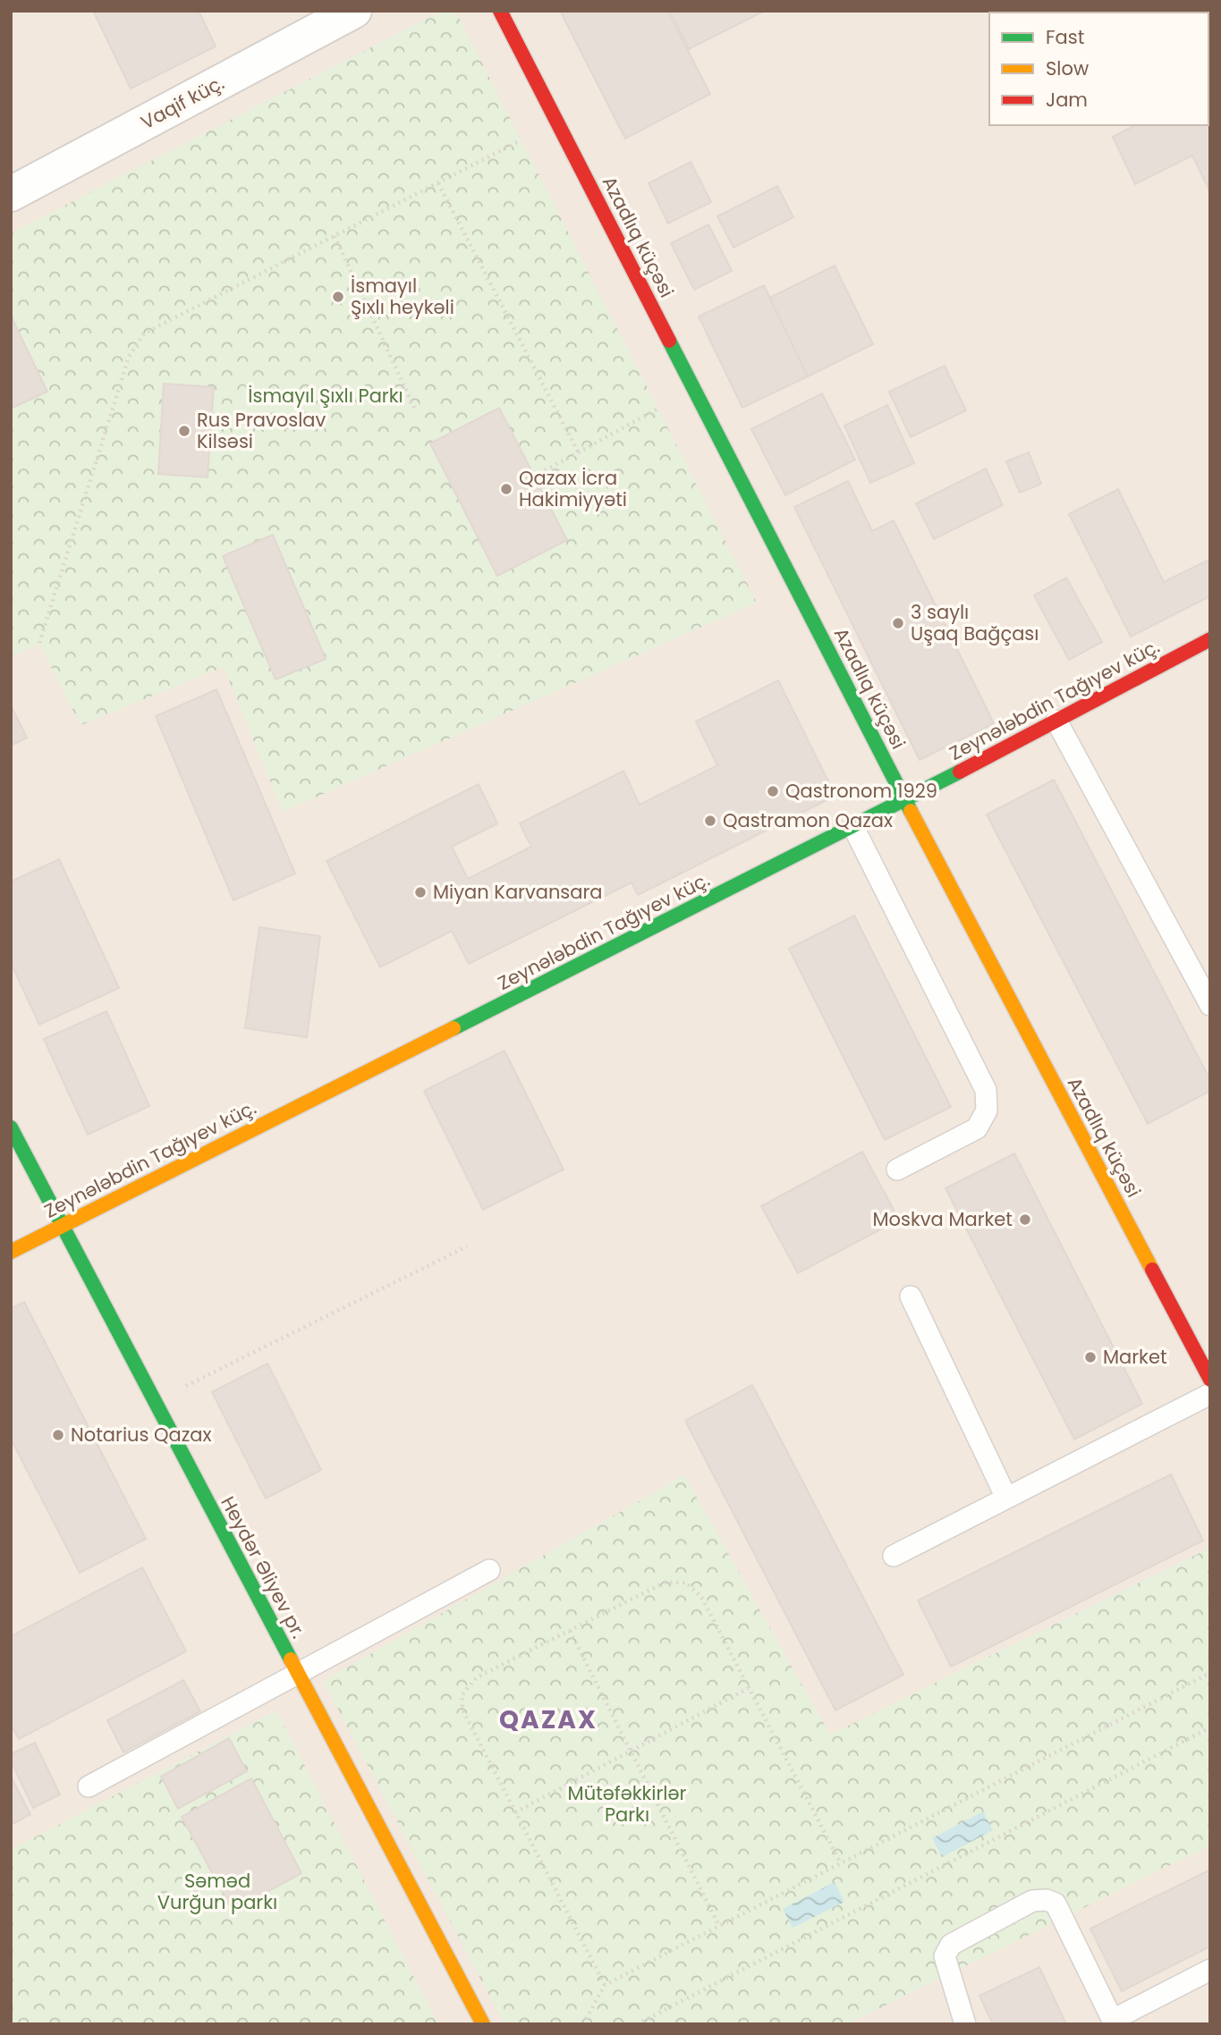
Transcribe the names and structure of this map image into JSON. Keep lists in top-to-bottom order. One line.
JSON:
{"streets":{"street":["Vaqif küç.","Azadlıq küçəsi","Zeynələbdin Tağıyev küç.","Heydər Əliyev pr."]},"crossings":[["Azadlıq küçəsi","Zeynələbdin Tağıyev küç."],["Zeynələbdin Tağıyev küç.","Heydər Əliyev pr."]],"districts":["QAZAX"],"parks":["İsmayıl Şıxlı Parkı","Mütəfəkkirlər Parkı","Səməd Vurğun parkı"],"places":["İsmayıl Şıxlı heykəli","Rus Pravoslav Kilsəsi","Qazax İcra Hakimiyyəti","3 saylı Uşaq Bağçası","Qastronom 1929","Qastramon Qazax","Miyan Karvansara","Moskva Market","Market","Notarius Qazax"],"legend":["Fast","Slow","Jam"]}
